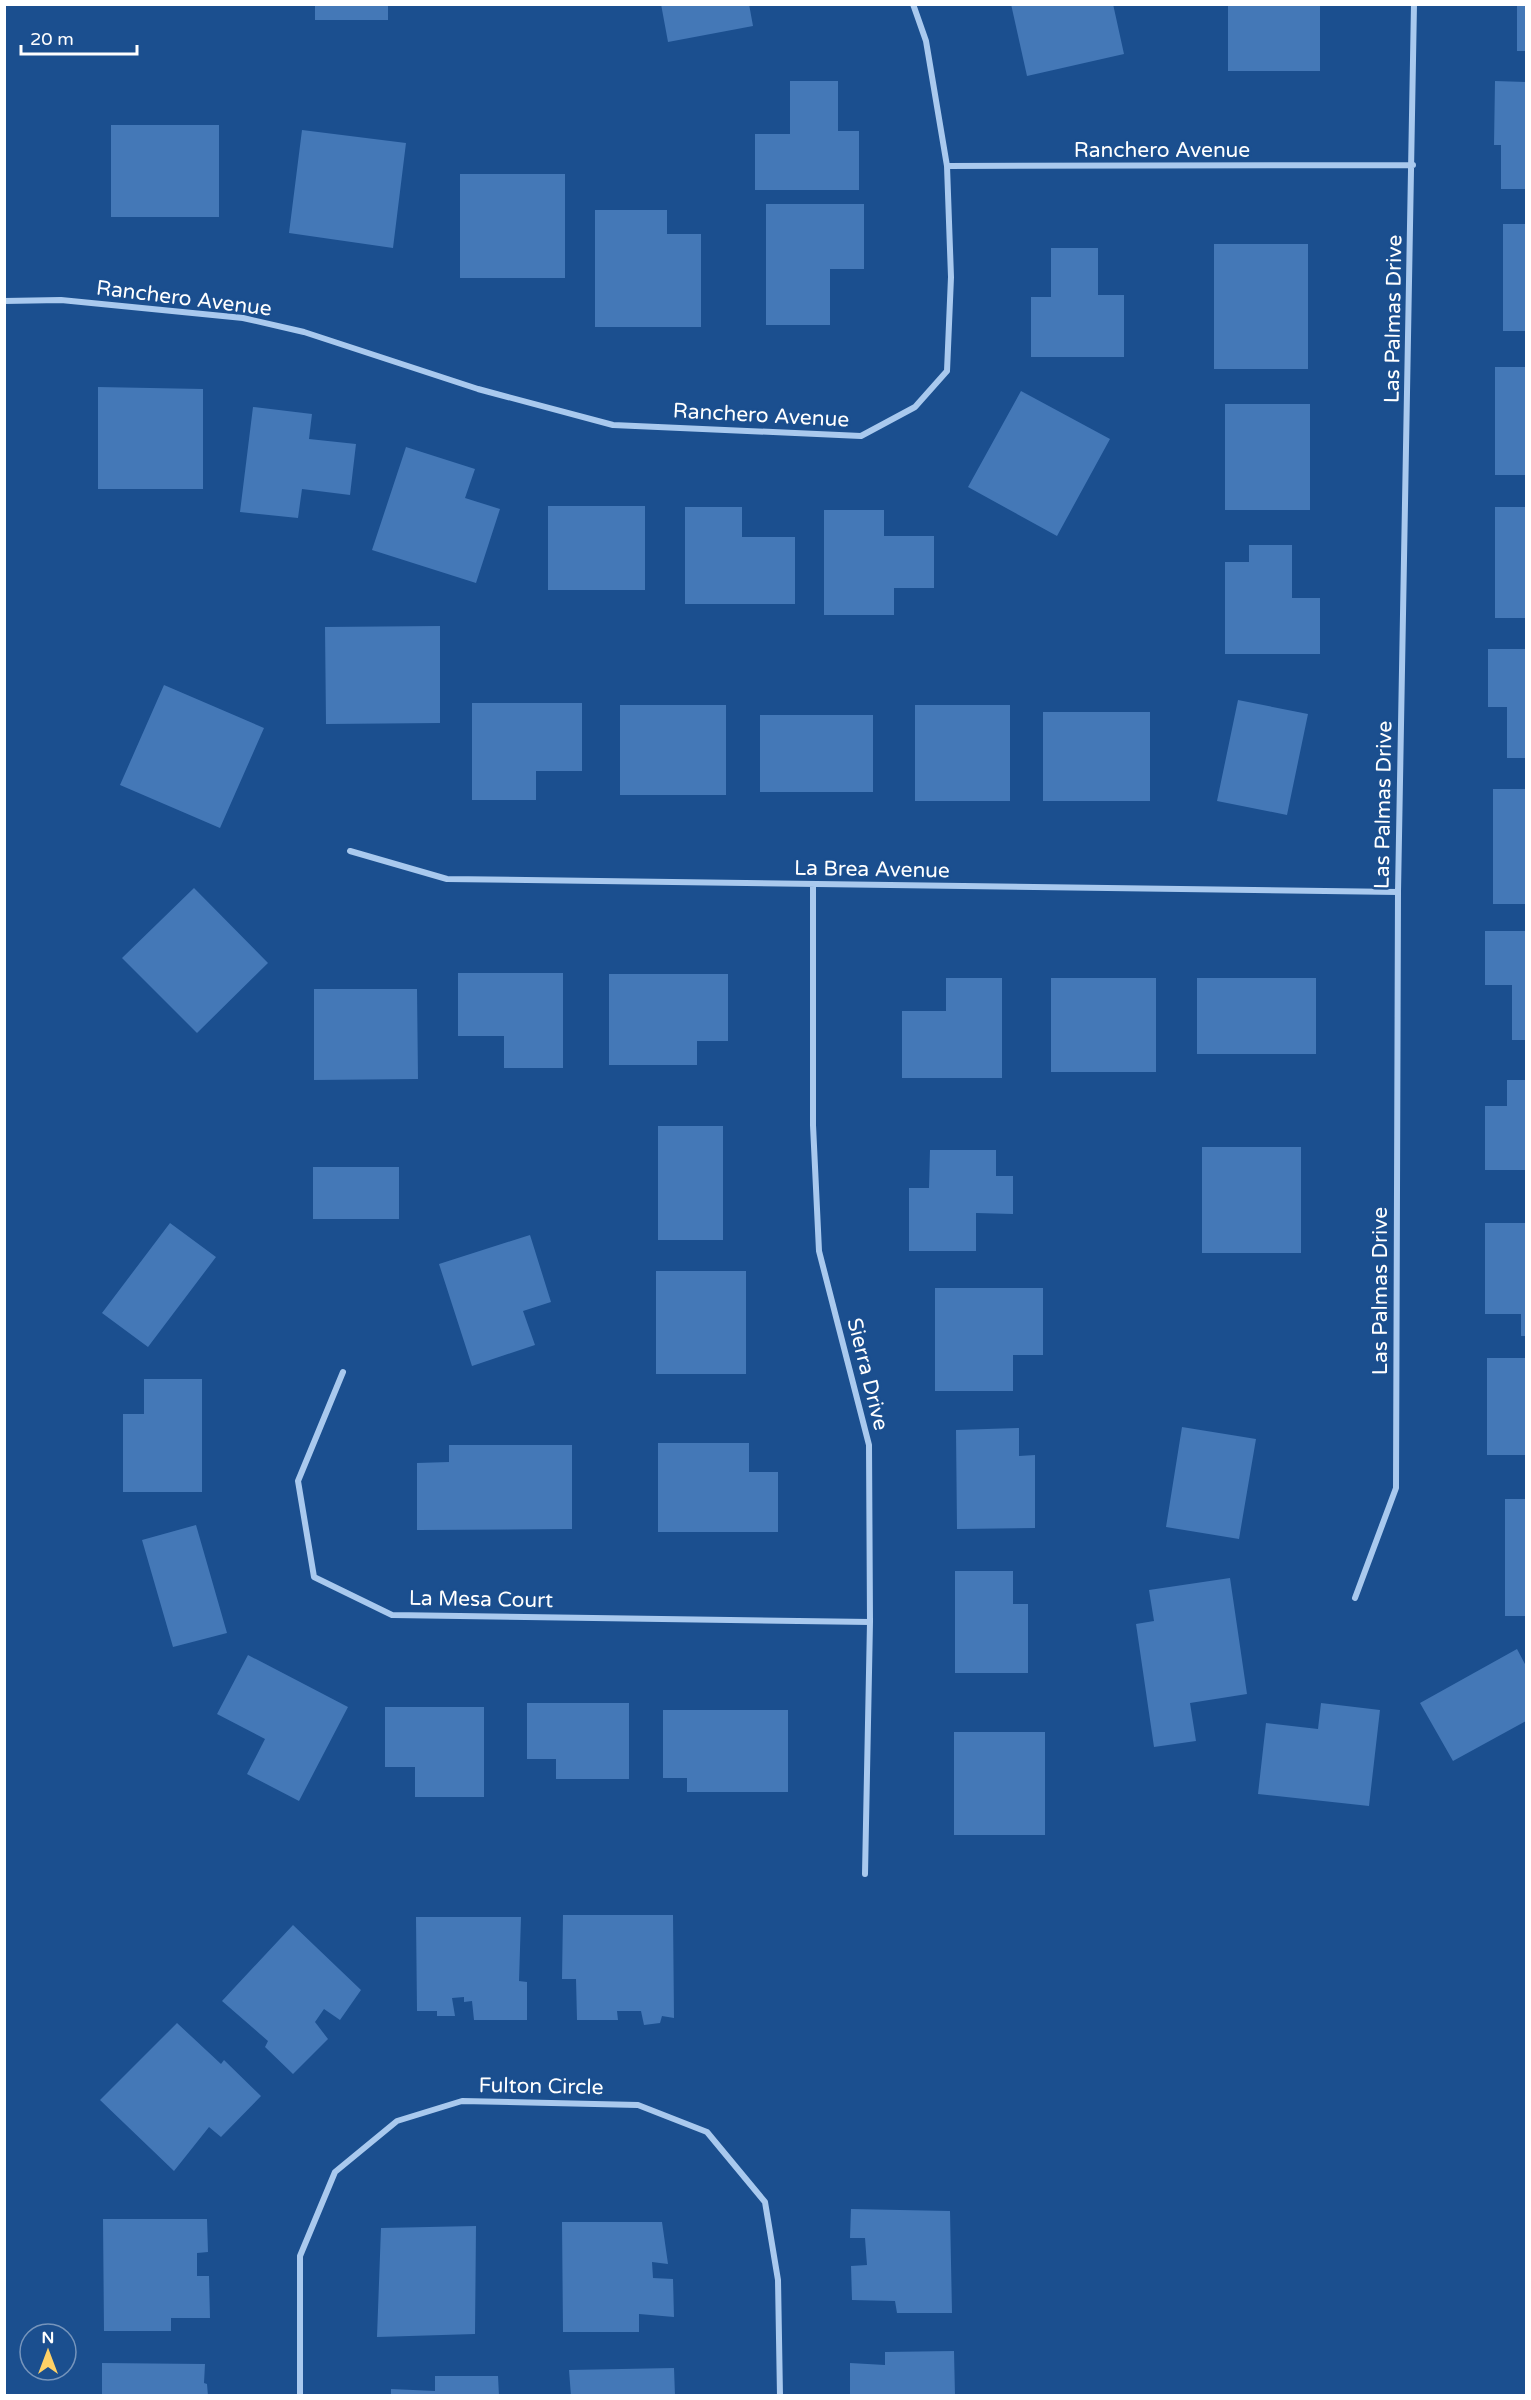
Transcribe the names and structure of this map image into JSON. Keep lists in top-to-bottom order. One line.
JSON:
{"streets":{"street":["Ranchero Avenue","Las Palmas Drive","La Brea Avenue","Sierra Drive","La Mesa Court","Fulton Circle"]},"crossings":[["Ranchero Avenue","Las Palmas Drive"],["Las Palmas Drive","La Brea Avenue"],["La Brea Avenue","Sierra Drive"],["Sierra Drive","La Mesa Court"]],"scale_bar":"20 m","north":"top"}
